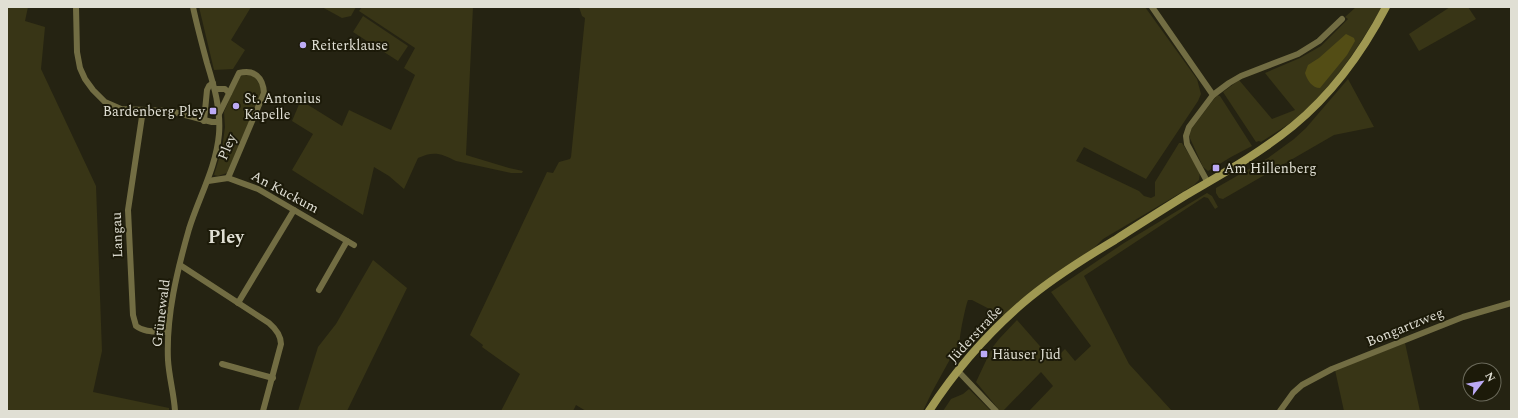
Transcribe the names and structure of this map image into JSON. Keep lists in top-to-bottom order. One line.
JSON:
{"streets":{"main road":["Jüderstraße"],"street":["Pley","An Kuckum","Langau","Grünewald","Bongartzweg"]},"crossings":[["Pley","An Kuckum"],["Pley","Grünewald"],["Langau","Grünewald"]],"districts":["Pley"],"places":{"other":["Reiterklause","St. Antonius Kapelle"],"transit":["Bardenberg Pley","Am Hillenberg","Häuser Jüd"]},"north":"top right"}
